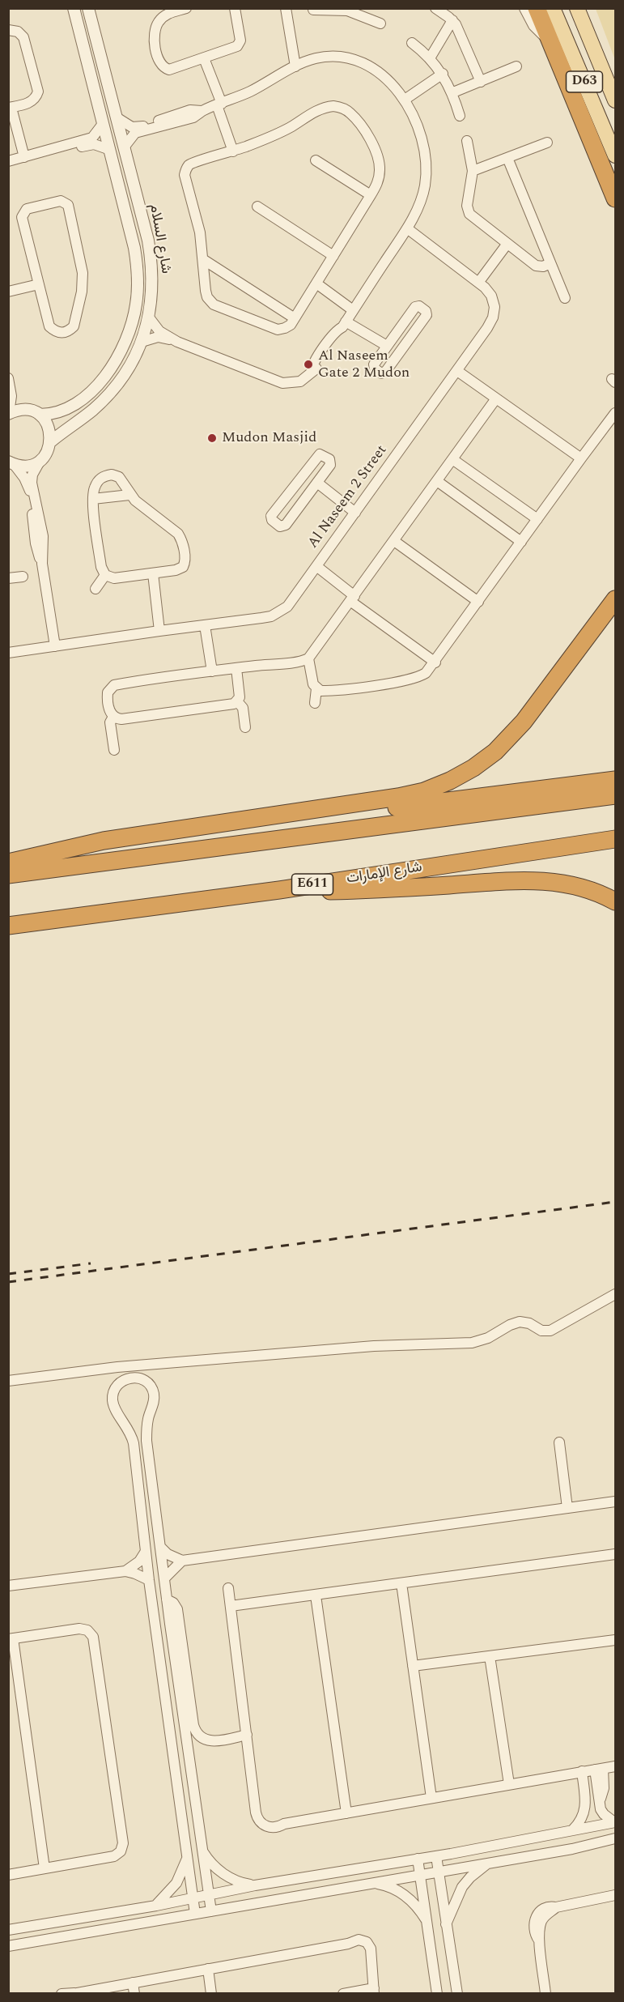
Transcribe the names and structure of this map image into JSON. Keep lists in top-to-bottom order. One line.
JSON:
{"streets":{"highway":["شارع الإمارات","E611"],"main road":["D63"],"street":["شارع السلام","Al Naseem 2 Street"]},"places":["Al Naseem Gate 2 Mudon","Mudon Masjid"]}
